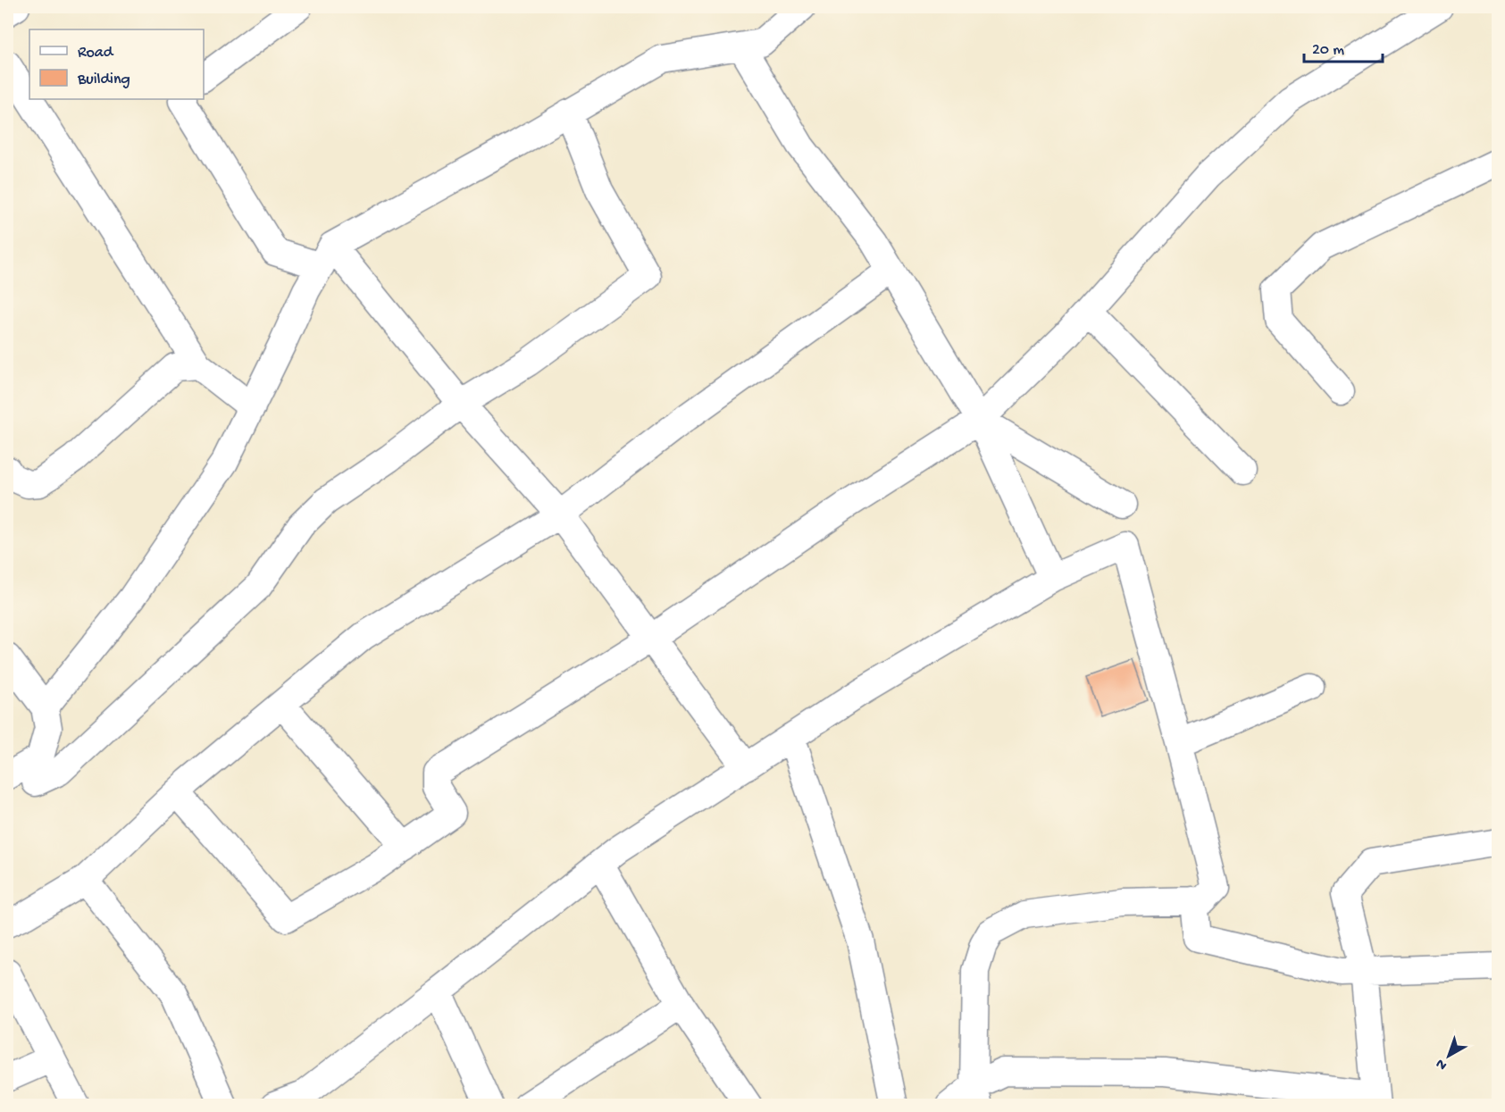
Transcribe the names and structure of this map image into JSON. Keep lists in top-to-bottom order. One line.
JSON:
{"legend":["Road","Building"],"scale_bar":"20 m","north":"bottom left"}
